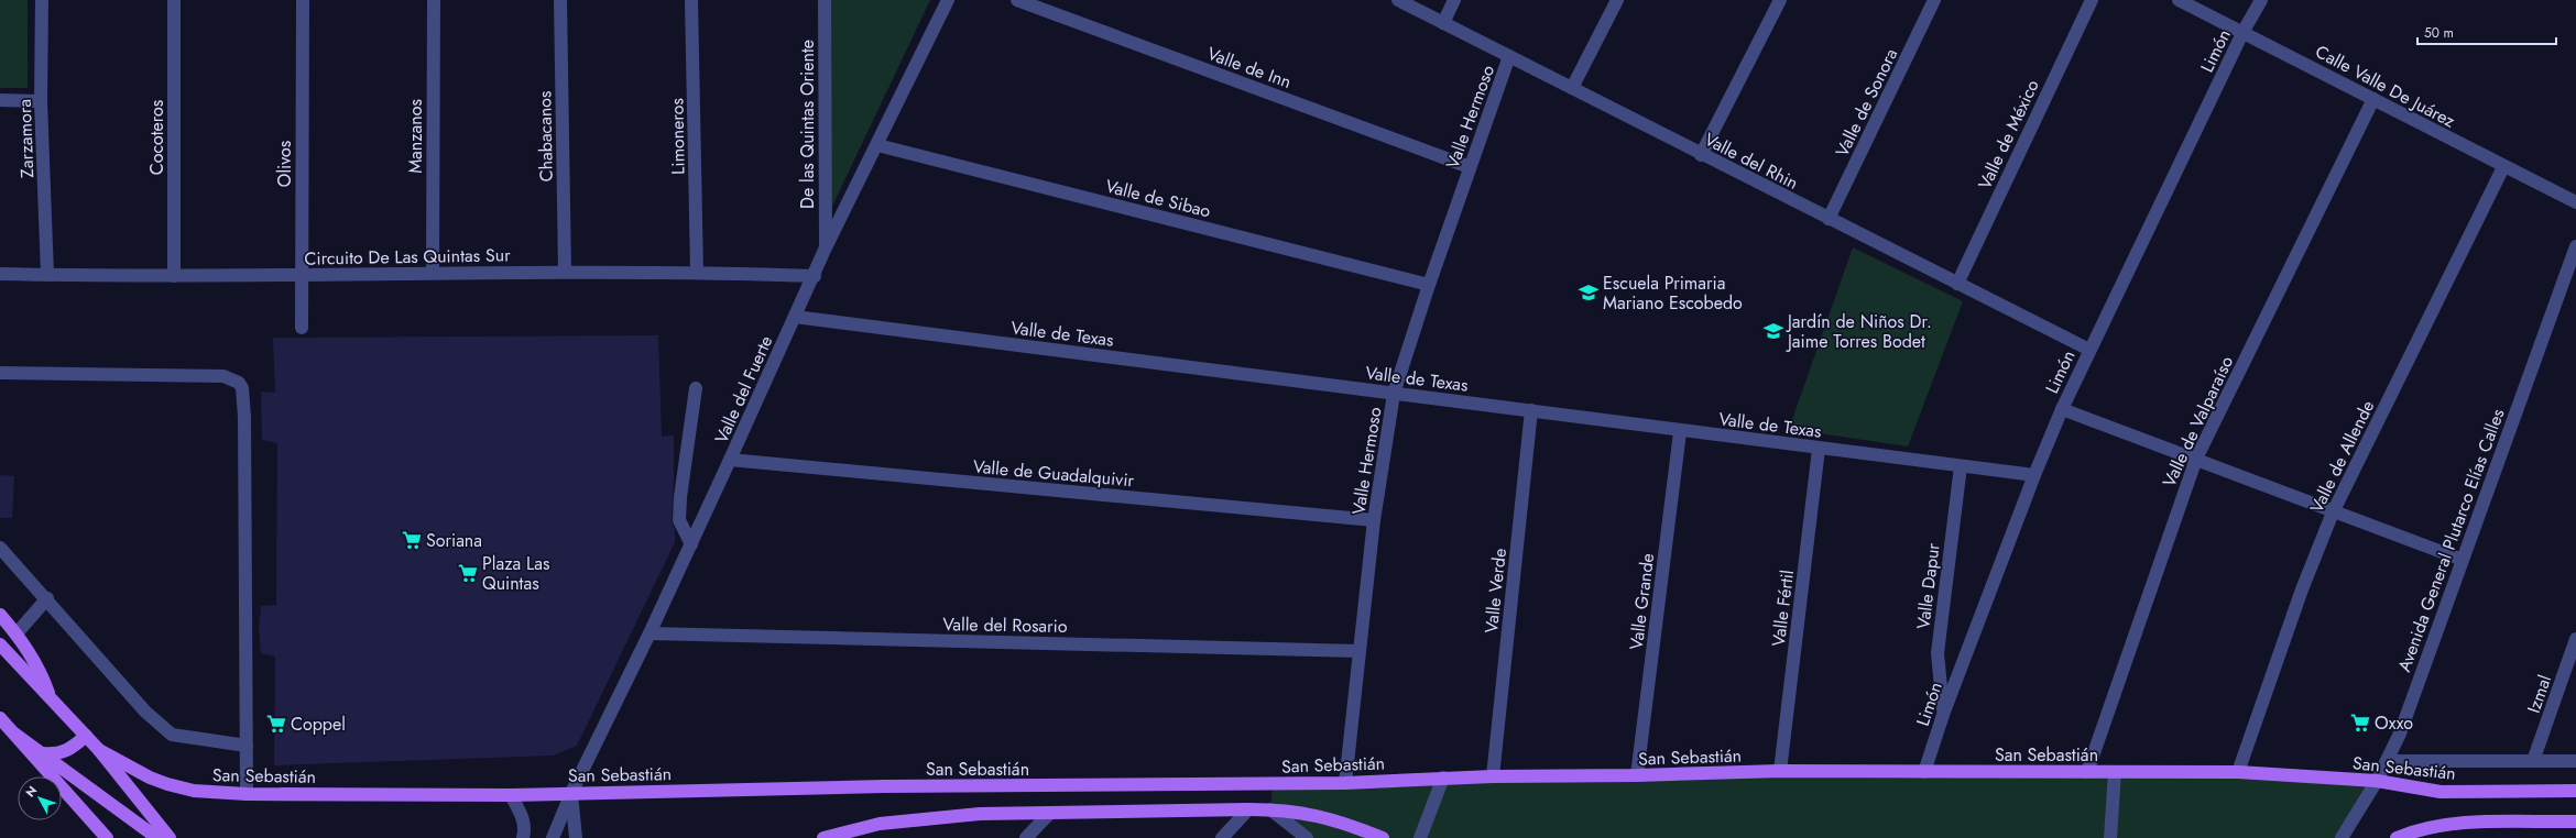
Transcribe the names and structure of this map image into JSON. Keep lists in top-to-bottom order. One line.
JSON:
{"streets":{"main road":["San Sebastián"],"street":["Limón","Valle de Inn","Calle Valle De Juárez","Valle de Sonora","Valle Hermoso","De las Quintas Oriente","Valle de México","Manzanos","Chabacanos","Limoneros","Cocoteros","Zarzamora","Valle del Rhin","Olivos","Valle de Sibao","Circuito De Las Quintas Sur","Valle de Texas","Valle del Fuerte","Valle de Valparaíso","Valle de Allende","Valle de Guadalquivir","Avenida General Plutarco Elías Calles","Valle Dapur","Valle Verde","Valle Grande","Valle Fértil","Valle del Rosario","Izmal"]},"crossings":[["Limón","Calle Valle De Juárez"],["Limón","Valle del Rhin"],["Limón","Valle de Texas"],["Limón","Valle Dapur"],["Limón","San Sebastián"],["Valle de Inn","Valle Hermoso"],["Calle Valle De Juárez","Valle de Valparaíso"],["Calle Valle De Juárez","Valle de Allende"],["Valle de Sonora","Valle del Rhin"],["Valle Hermoso","Valle del Rhin"],["Valle Hermoso","Valle de Sibao"],["Valle Hermoso","Valle de Texas"],["Valle Hermoso","Valle de Guadalquivir"],["Valle Hermoso","Valle del Rosario"],["Valle Hermoso","San Sebastián"],["De las Quintas Oriente","Valle del Fuerte"],["Valle de México","Valle del Rhin"],["Manzanos","Circuito De Las Quintas Sur"],["Chabacanos","Circuito De Las Quintas Sur"],["Limoneros","Circuito De Las Quintas Sur"],["Cocoteros","Circuito De Las Quintas Sur"],["Zarzamora","Circuito De Las Quintas Sur"],["Olivos","Circuito De Las Quintas Sur"],["Valle de Sibao","Valle del Fuerte"],["Circuito De Las Quintas Sur","Valle del Fuerte"],["Valle de Texas","Valle del Fuerte"],["Valle de Texas","Valle Dapur"],["Valle de Texas","Valle Verde"],["Valle de Texas","Valle Grande"],["Valle de Texas","Valle Fértil"],["Valle del Fuerte","Valle de Guadalquivir"],["Valle del Fuerte","Valle del Rosario"],["Valle del Fuerte","San Sebastián"],["Valle de Valparaíso","San Sebastián"],["Valle de Allende","San Sebastián"],["Avenida General Plutarco Elías Calles","San Sebastián"],["Valle Verde","San Sebastián"],["Valle Grande","San Sebastián"],["Valle Fértil","San Sebastián"],["Izmal","San Sebastián"]],"places":{"school or university":["Escuela Primaria Mariano Escobedo","Jardín de Niños Dr. Jaime Torres Bodet"],"supermarket":["Soriana","Plaza Las Quintas","Oxxo","Coppel"]},"scale_bar":"50 m","north":"top left"}
